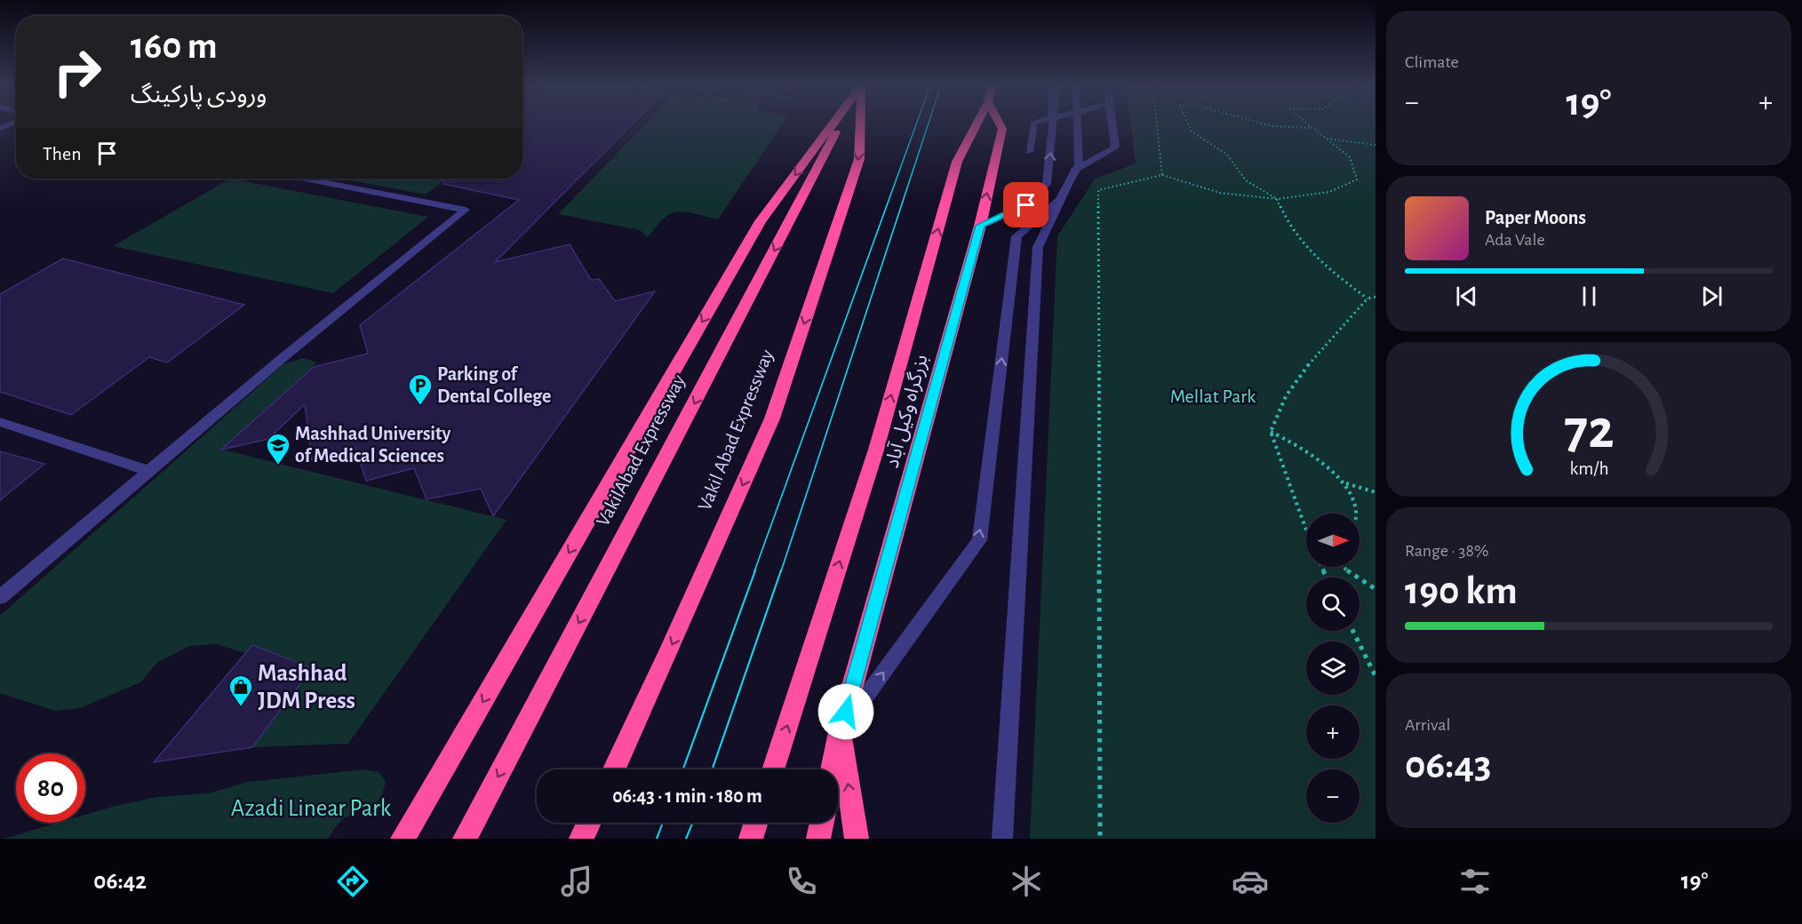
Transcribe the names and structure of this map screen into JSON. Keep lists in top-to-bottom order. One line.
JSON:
{"streets":{"highway":["بزرگراه وکیل آباد","Vakil Abad Expressway","VakilAbad Expressway"]},"parks":["Mellat Park","Azadi Linear Park"],"places":{"parking":["Parking of Dental College"],"school or university":["Mashhad University of Medical Sciences"],"shop":["Mashhad JDM Press"]},"north":"right","page":{"tile":["Climate",["Range · 38%","190 km"],["Arrival","06:43"]],"turn":["160 m","ورودی پارکینگ"],"heat":["−","19°","+"],"then":"Then","song":["Paper Moons","Ada Vale"],"map_buttons":["+","−"],"limit":"80","trip":"06:43 · 1 min · 180 m","tabs":["06:42","19°"],"gauge":["72","km/h"]}}
